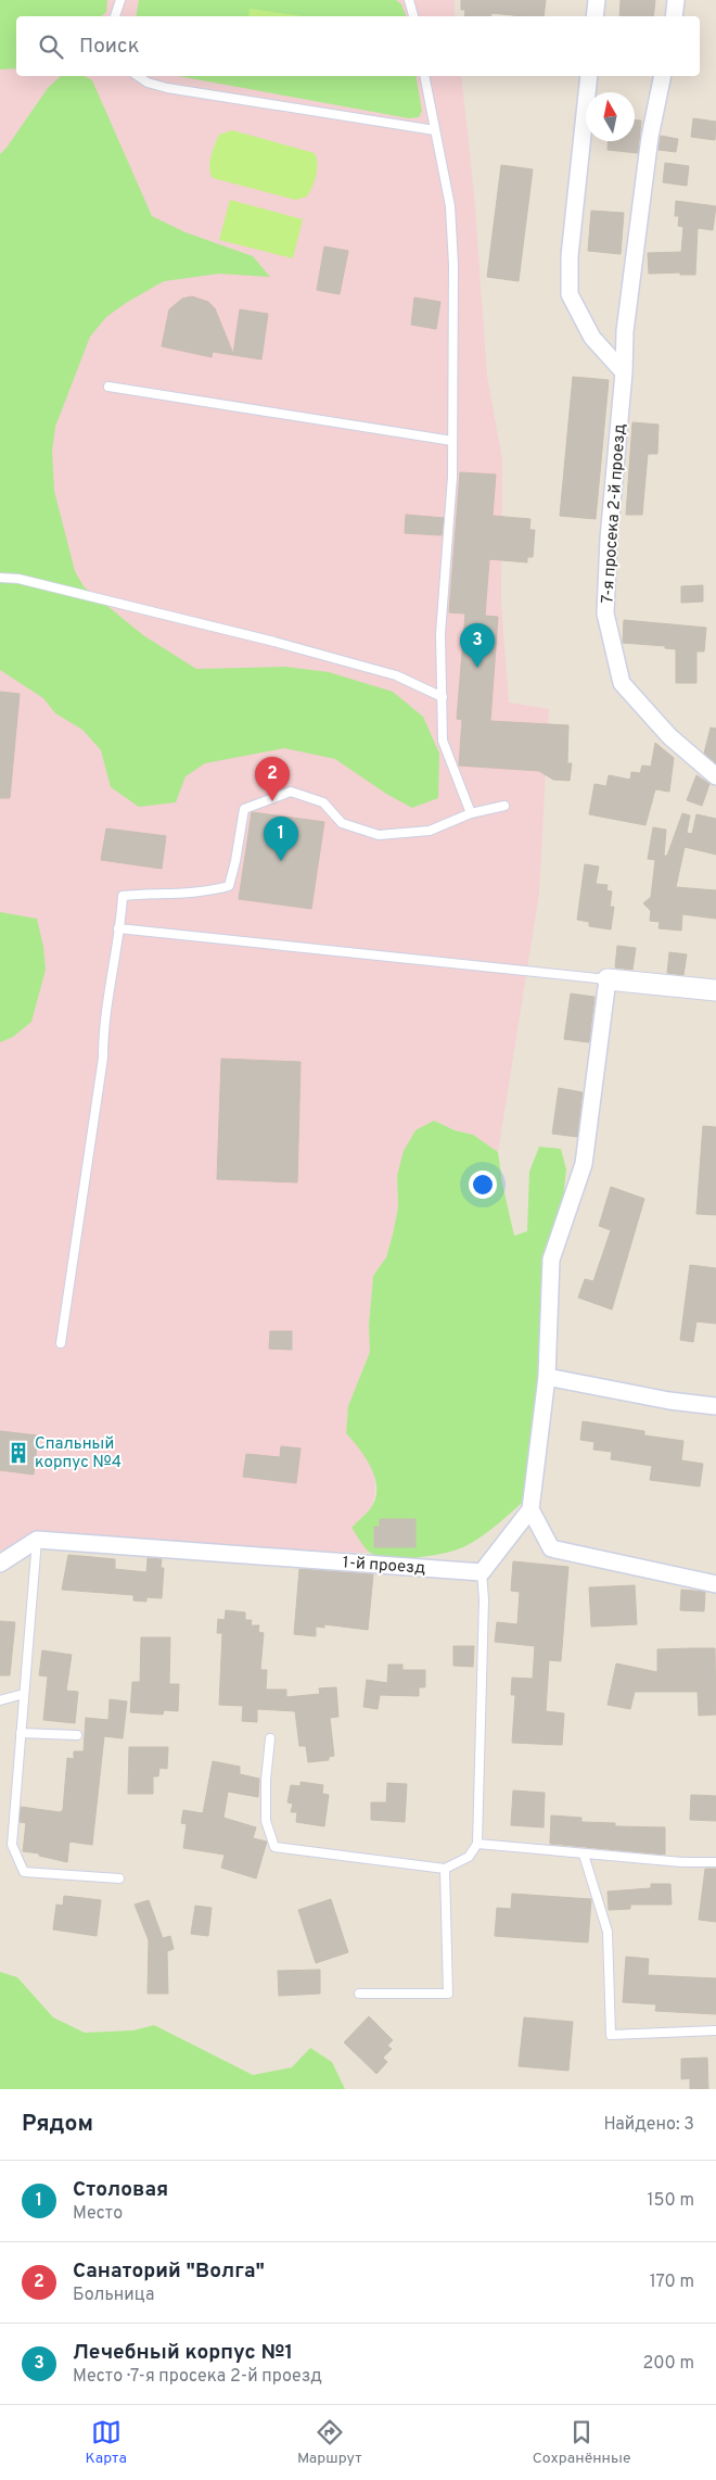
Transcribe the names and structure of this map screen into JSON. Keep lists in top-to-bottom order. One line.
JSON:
{"streets":{"street":["7-я просека 2-й проезд","1-й проезд"]},"places":{"building":["Спальный корпус №4"]},"north":"top","page":{"search":"Поиск","pins":["3","2","1"],"heading":["Рядом","Найдено: 3"],"list":[{"mark":"1","name":"Столовая","note":"Место","value":"150 m"},{"mark":"2","name":"Санаторий \"Волга\"","note":"Больница","value":"170 m"},{"mark":"3","name":"Лечебный корпус №1","note":"Место · 7-я просека 2-й проезд","value":"200 m"}],"nav":["Карта","Маршрут","Сохранённые"]}}
